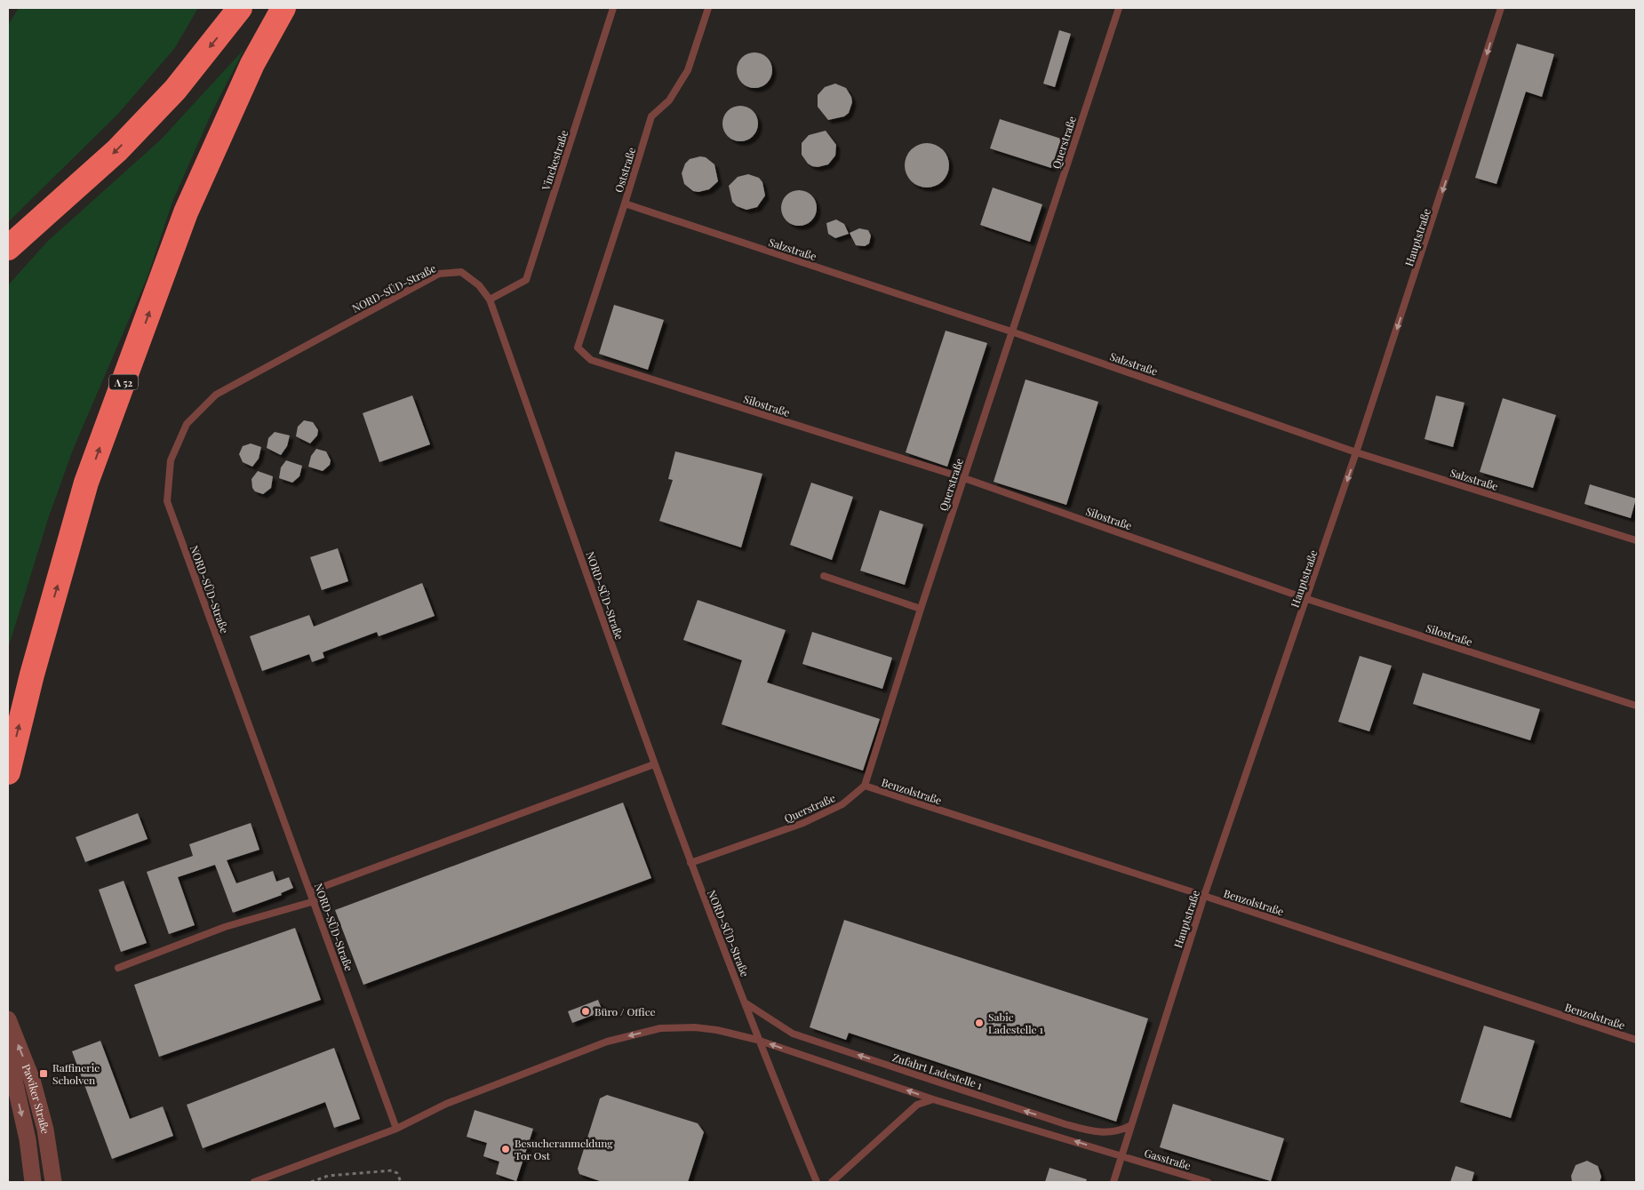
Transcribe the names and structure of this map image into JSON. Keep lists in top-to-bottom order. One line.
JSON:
{"streets":{"highway":["A 52"],"street":["Pawiker Straße"],"lane":["Querstraße","Vinckestraße","Oststraße","Hauptstraße","Salzstraße","NORD-SÜD-Straße","Silostraße","Benzolstraße","Zufahrt Ladestelle 1","Gasstraße"]},"crossings":[["Querstraße","Salzstraße"],["Querstraße","NORD-SÜD-Straße"],["Querstraße","Silostraße"],["Querstraße","Benzolstraße"],["Vinckestraße","NORD-SÜD-Straße"],["Oststraße","Salzstraße"],["Oststraße","Silostraße"],["Hauptstraße","Salzstraße"],["Hauptstraße","Silostraße"],["Hauptstraße","Benzolstraße"],["Hauptstraße","Zufahrt Ladestelle 1"],["Hauptstraße","Gasstraße"],["NORD-SÜD-Straße","Zufahrt Ladestelle 1"],["NORD-SÜD-Straße","Gasstraße"]],"one_way":["Hauptstraße","Zufahrt Ladestelle 1","Gasstraße"],"places":{"other":["Büro / Office","Sabic Ladestelle 1","Besucheranmeldung Tor Ost"],"transit":["Raffinerie Scholven"]}}
